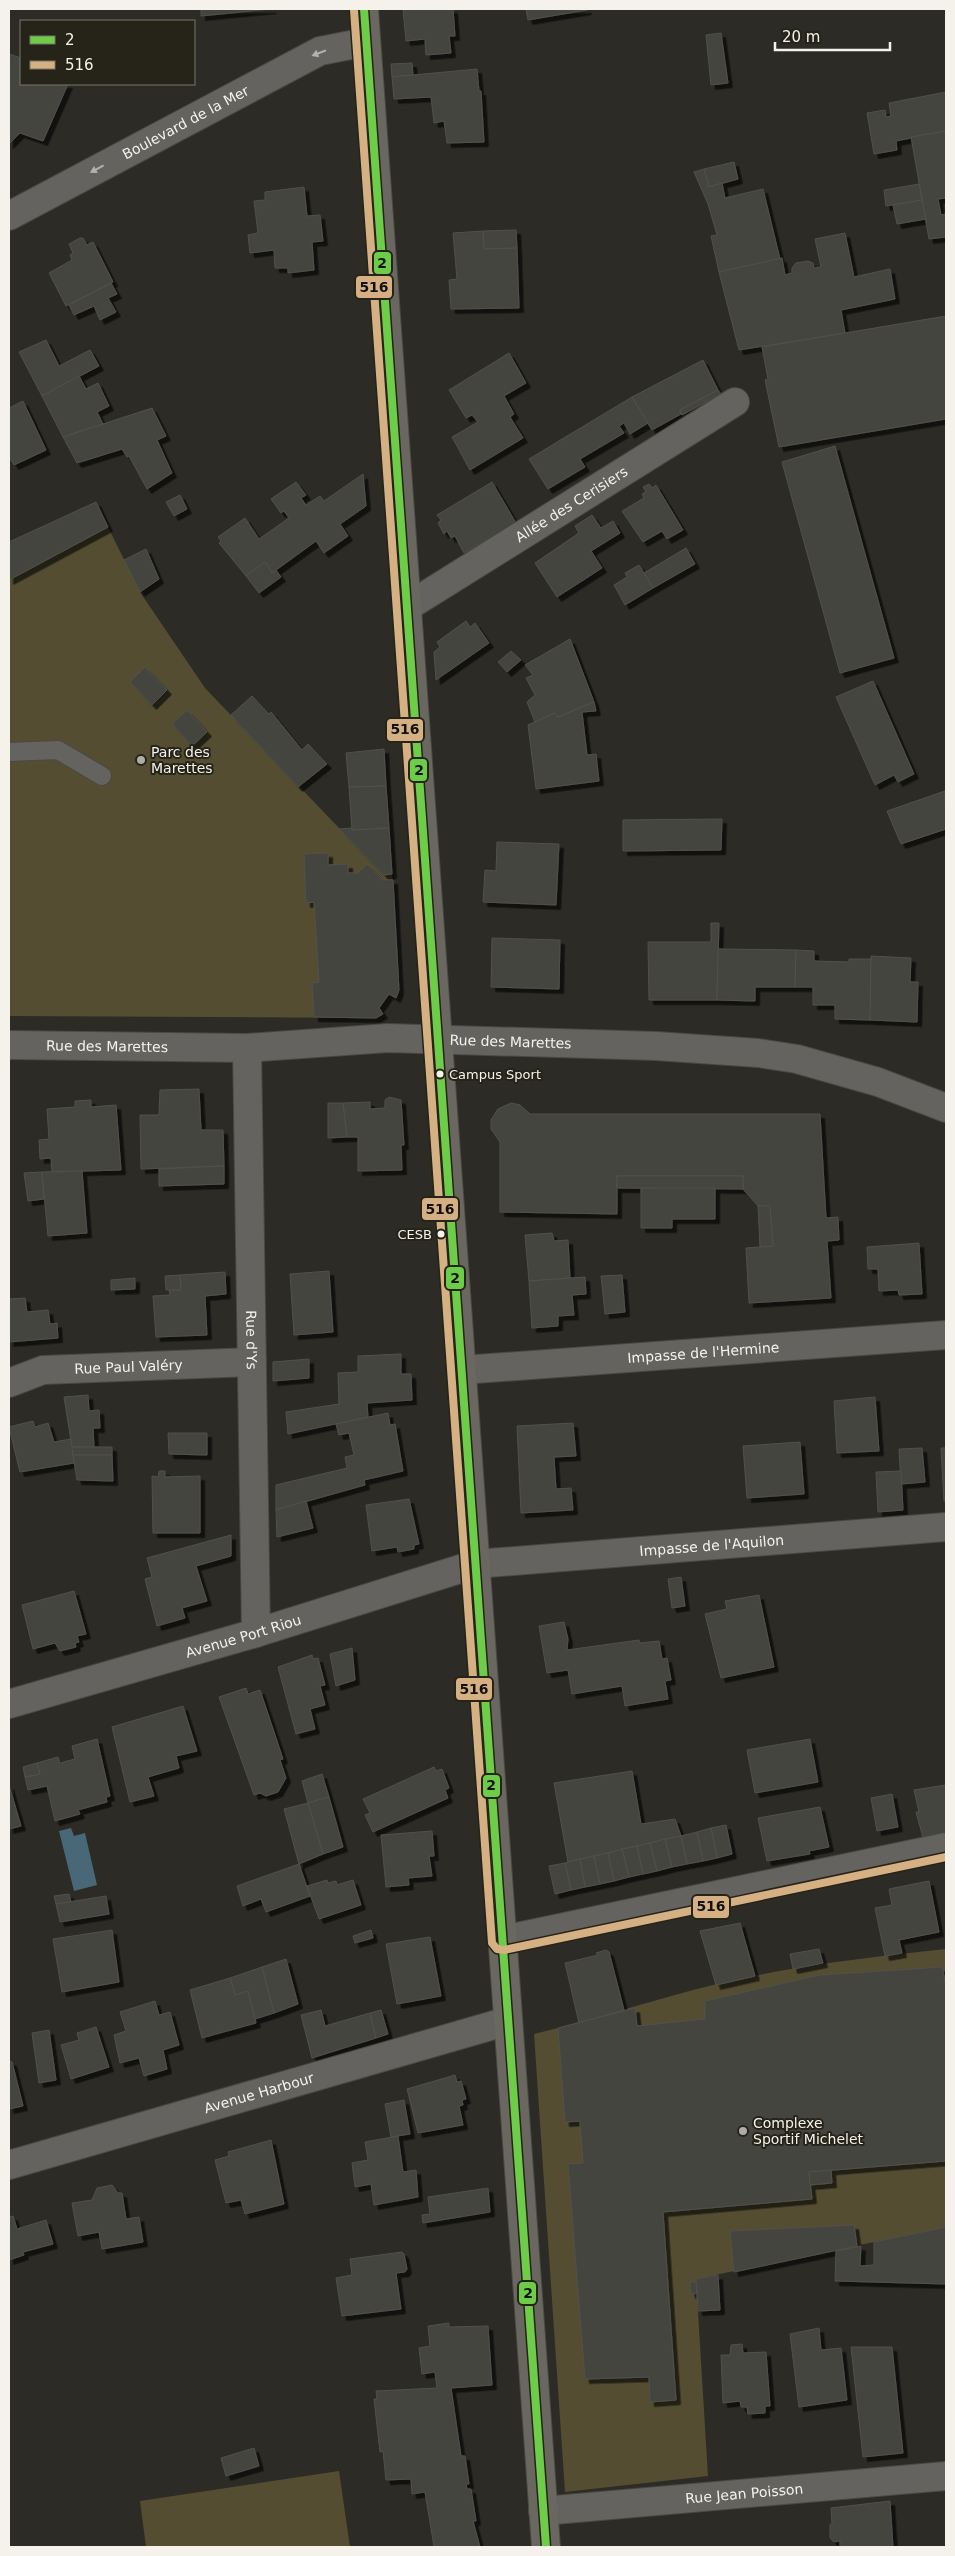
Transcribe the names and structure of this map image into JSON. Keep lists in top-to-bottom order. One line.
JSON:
{"streets":{"street":["Boulevard de la Mer","Allée des Cerisiers","Rue des Marettes","Rue d'Ys","Impasse de l'Hermine","Rue Paul Valéry","Impasse de l'Aquilon","Avenue Port Riou","Avenue Harbour","Rue Jean Poisson"]},"crossings":[["Rue des Marettes","Rue d'Ys"],["Rue d'Ys","Rue Paul Valéry"],["Rue d'Ys","Avenue Port Riou"],["Impasse de l'Aquilon","Avenue Port Riou"]],"one_way":["Boulevard de la Mer"],"places":["Parc des Marettes","Campus Sport","CESB","Complexe Sportif Michelet"],"lines":["transit line 2","transit line 516"],"legend":["2","516"],"scale_bar":"20 m"}
